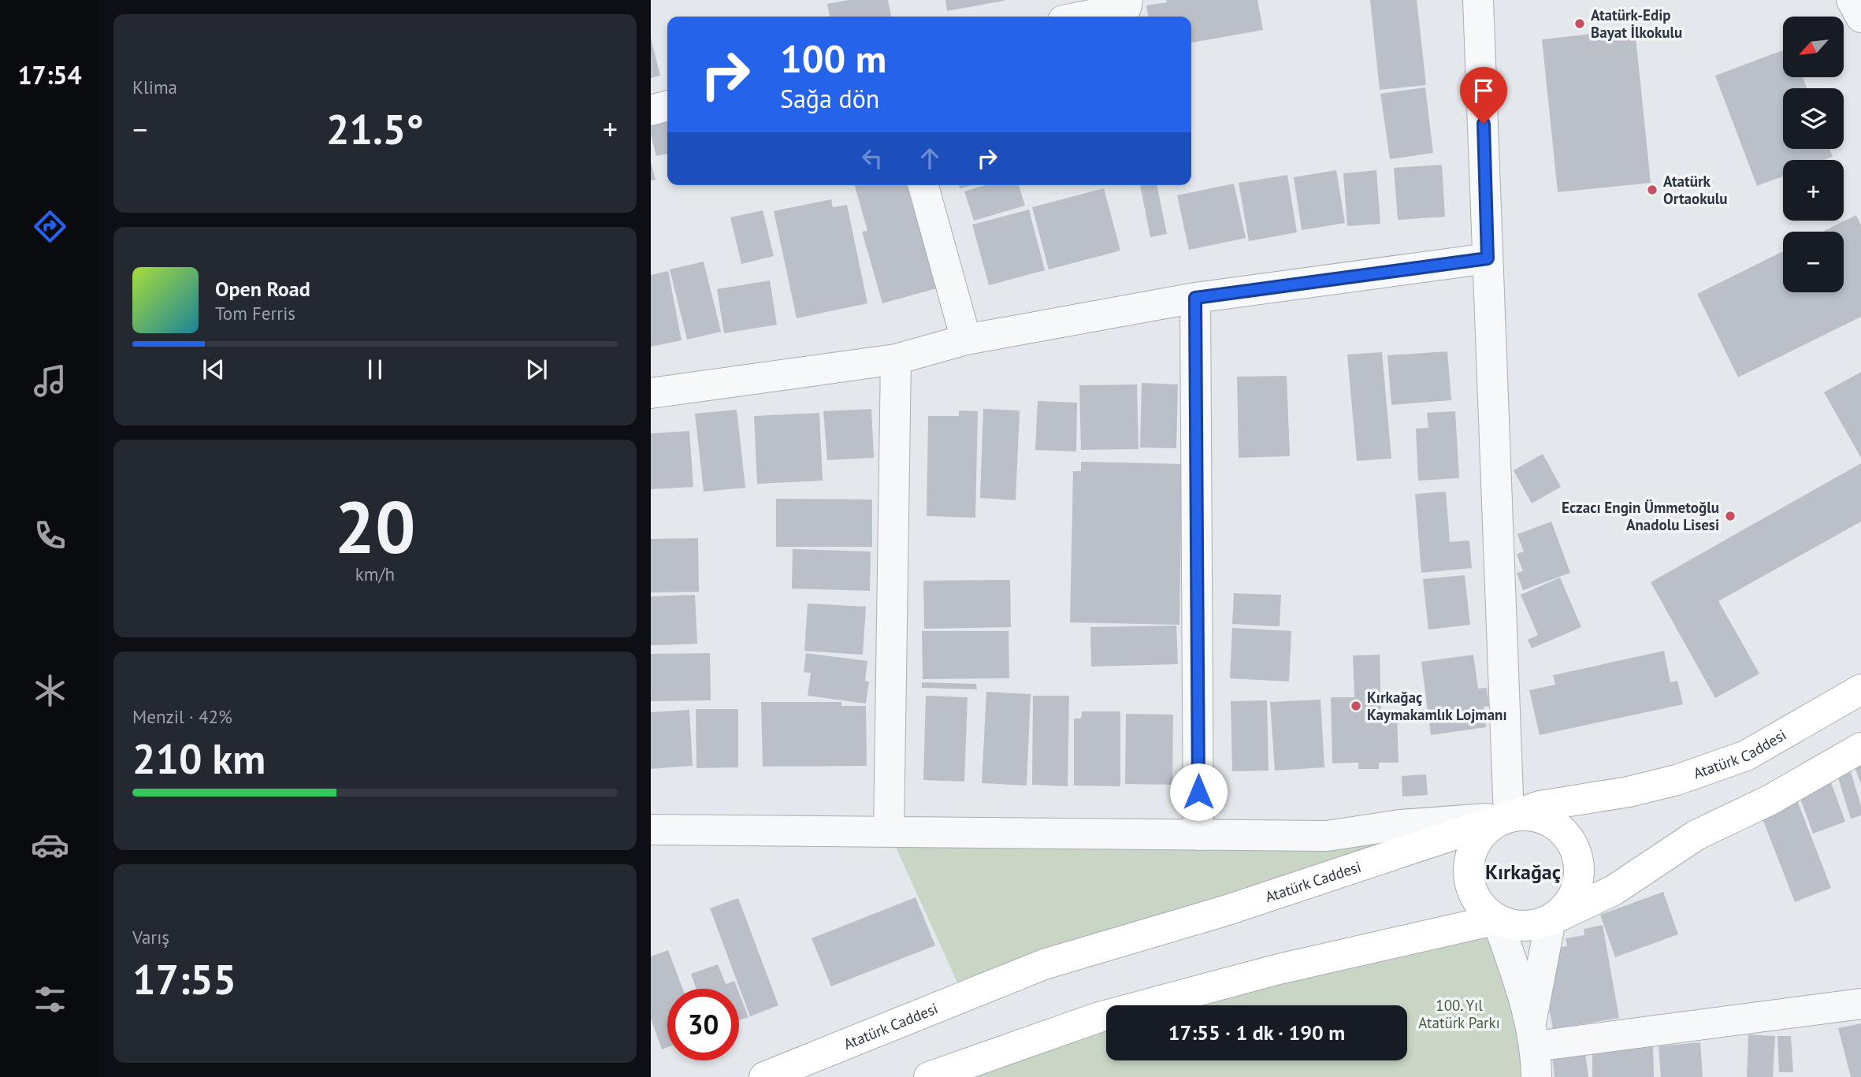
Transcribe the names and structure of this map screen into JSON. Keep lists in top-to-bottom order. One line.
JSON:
{"streets":{"main road":["Atatürk Caddesi"]},"districts":["Kırkağaç"],"parks":["100. Yıl Atatürk Parkı"],"places":["Atatürk-Edip Bayat İlkokulu","Atatürk Ortaokulu","Eczacı Engin Ümmetoğlu Anadolu Lisesi","Kırkağaç Kaymakamlık Lojmanı"],"north":"bottom left","page":{"tabs":"17:54","tile":["Klima",["20","km/h"],["Menzil · 42%","210 km"],["Varış","17:55"]],"map_buttons":["+","−"],"turn":["100 m","Sağa dön"],"heat":["−","21.5°","+"],"song":["Open Road","Tom Ferris"],"limit":"30","trip":"17:55 · 1 dk · 190 m"}}
